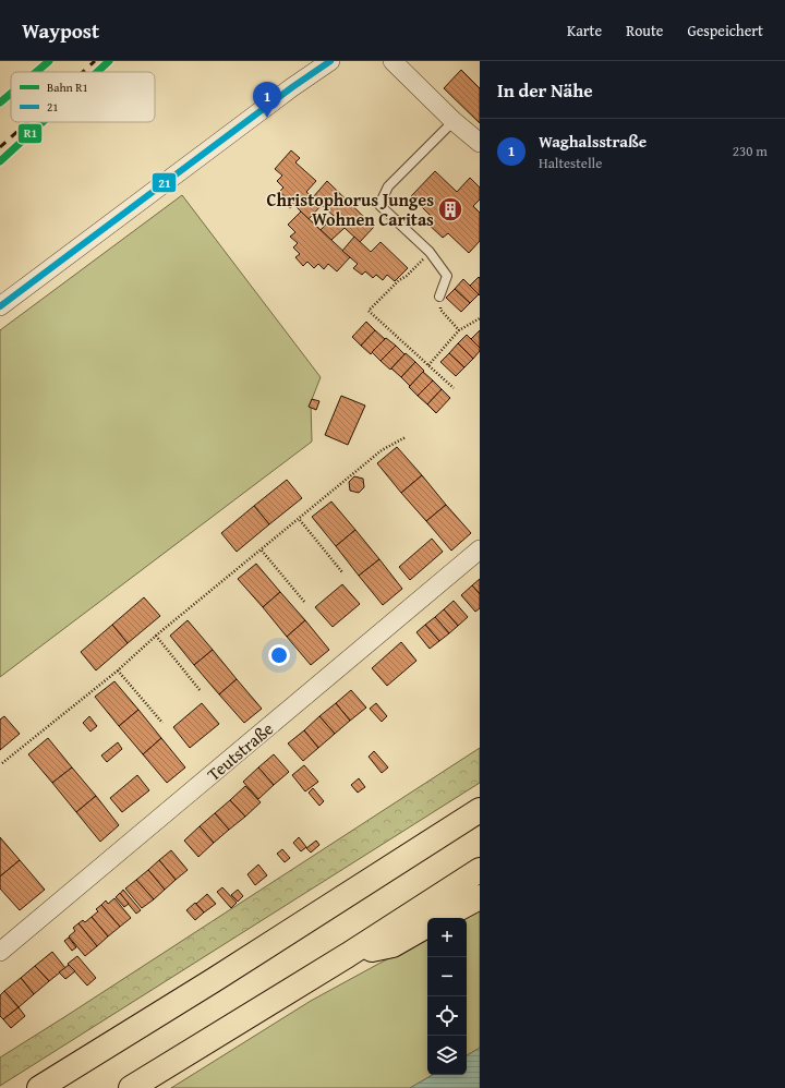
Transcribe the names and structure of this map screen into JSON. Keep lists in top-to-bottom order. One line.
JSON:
{"streets":{"street":["Teutstraße"]},"places":{"building":["Christophorus Junges Wohnen Caritas"]},"lines":["rail line R1","transit line 21"],"legend":["Bahn R1","21"],"page":{"header":"Waypost","nav":["Karte","Route","Gespeichert"],"heading":"In der Nähe","pins":"1","list":[{"mark":"1","name":"Waghalsstraße","note":"Haltestelle","value":"230 m"}],"map_buttons":["+","−"]}}
